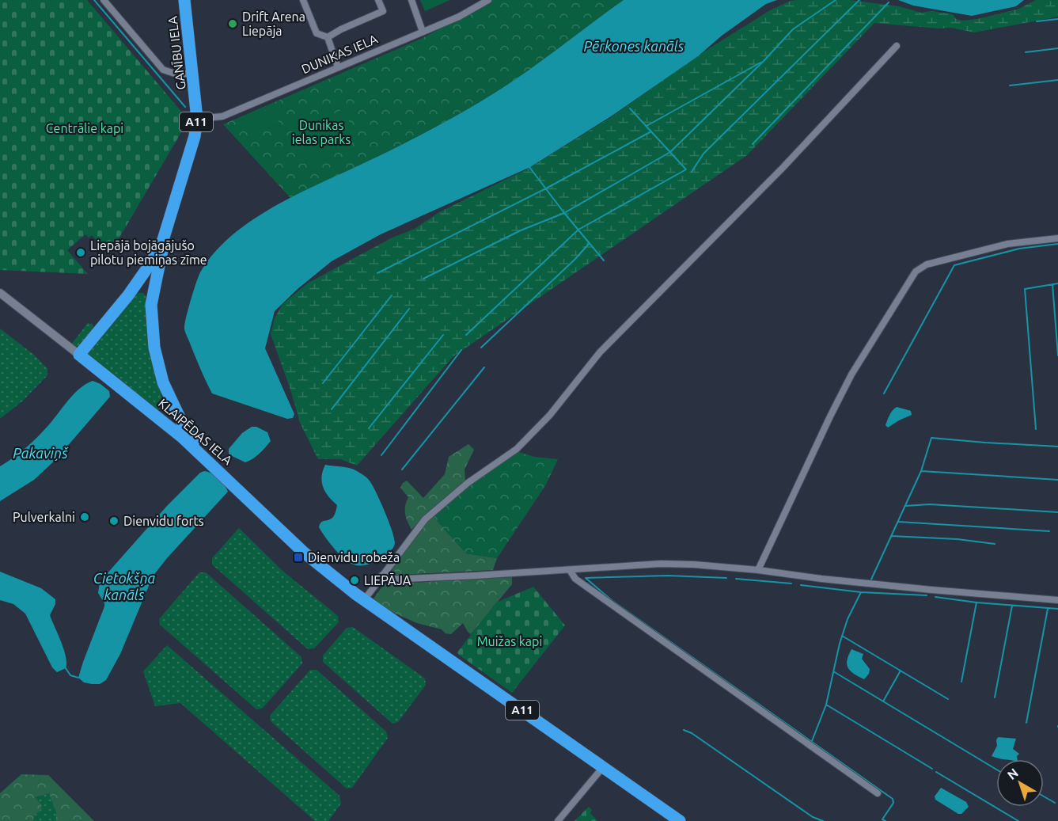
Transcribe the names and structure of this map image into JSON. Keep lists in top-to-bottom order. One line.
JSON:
{"streets":{"highway":["GANĪBU IELA","A11","KLAIPĒDAS IELA"],"street":["DUNIKAS IELA"]},"crossings":[["GANĪBU IELA","DUNIKAS IELA"],["GANĪBU IELA","KLAIPĒDAS IELA"],["A11","KLAIPĒDAS IELA"]],"water":["Pērkones kanāls","Pakaviņš","Cietokšņa kanāls"],"parks":["Dunikas ielas parks","Centrālie kapi","Muižas kapi"],"places":{"other":["Drift Arena Liepāja","Liepājā bojāgājušo pilotu piemiņas zīme","Pulverkalni","Dienvidu forts","LIEPĀJA"],"transit":["Dienvidu robeža"]},"north":"top left"}
